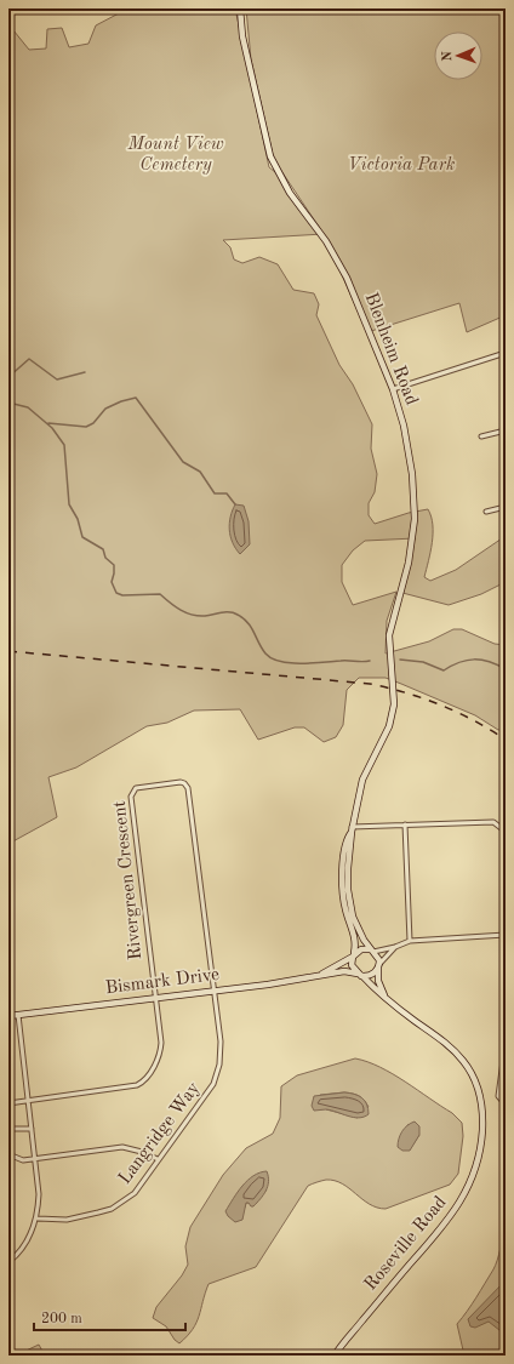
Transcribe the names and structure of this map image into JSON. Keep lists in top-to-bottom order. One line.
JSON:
{"streets":{"main road":["Blenheim Road","Bismark Drive","Roseville Road"],"street":["Rivergreen Crescent","Langridge Way"]},"crossings":[["Blenheim Road","Bismark Drive"],["Rivergreen Crescent","Bismark Drive"],["Rivergreen Crescent","Langridge Way"],["Bismark Drive","Langridge Way"]],"parks":["Mount View Cemetery","Victoria Park"],"scale_bar":"200 m","north":"left"}
